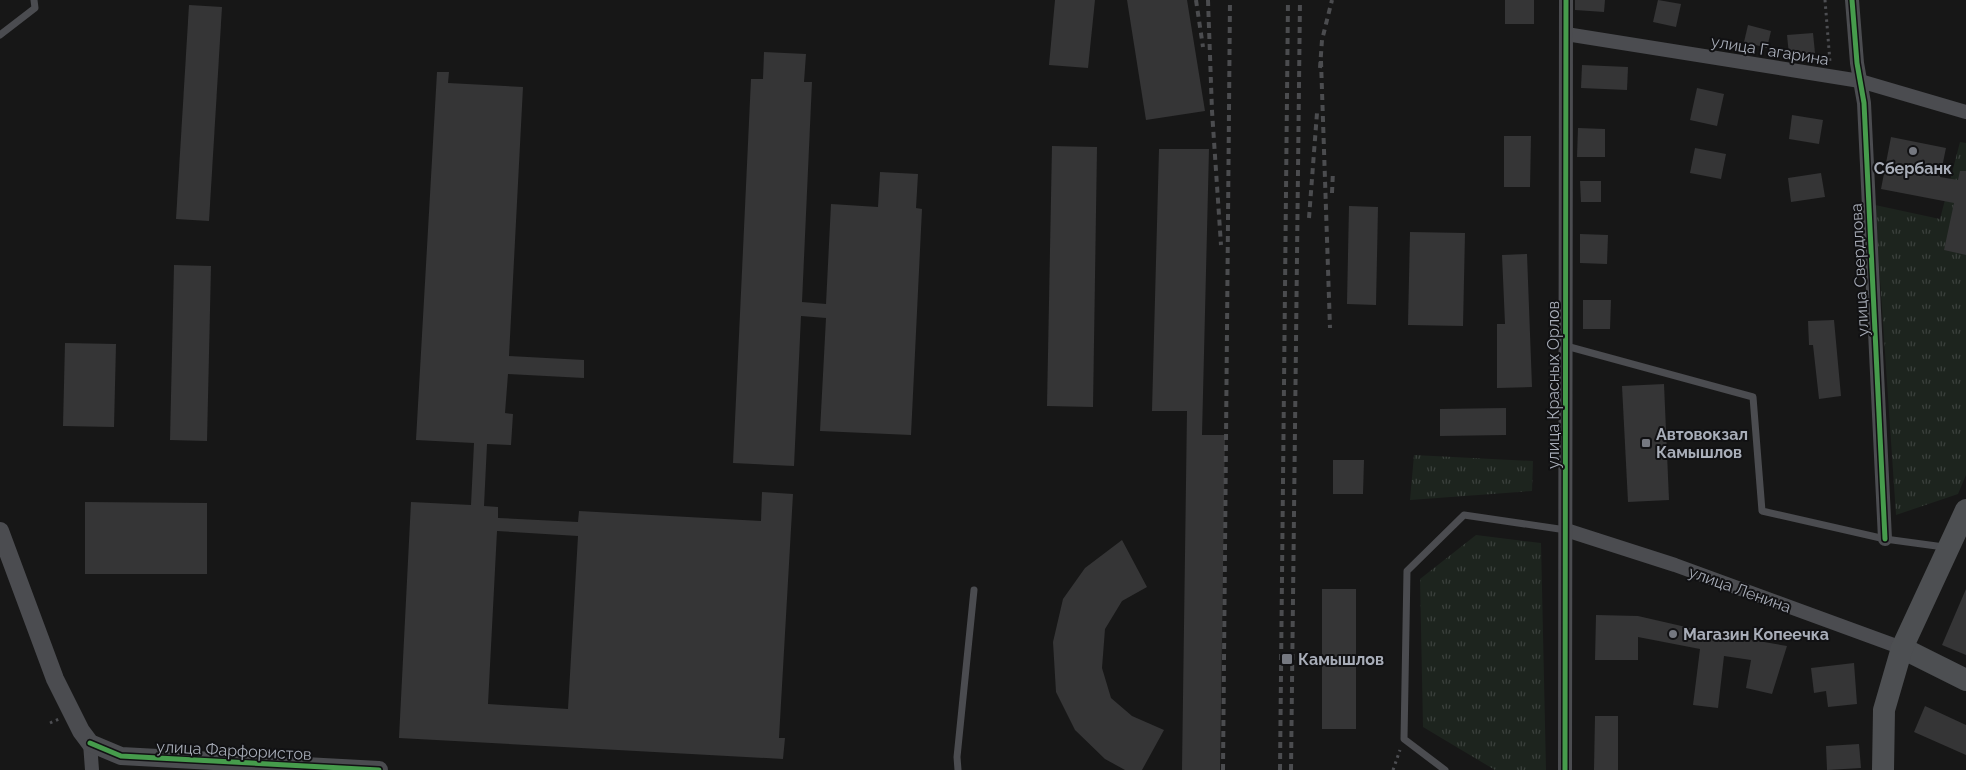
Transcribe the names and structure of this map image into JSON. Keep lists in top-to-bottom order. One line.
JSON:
{"streets":{"main road":["улица Ленина"],"street":["улица Гагарина","улица Свердлова","улица Красных Орлов","улица Фарфористов"]},"crossings":[["улица Гагарина","улица Свердлова"],["улица Гагарина","улица Красных Орлов"],["улица Красных Орлов","улица Ленина"]],"places":{"other":["Сбербанк","Магазин Копеечка"],"transit":["Автовокзал Камышлов","Камышлов"]}}
